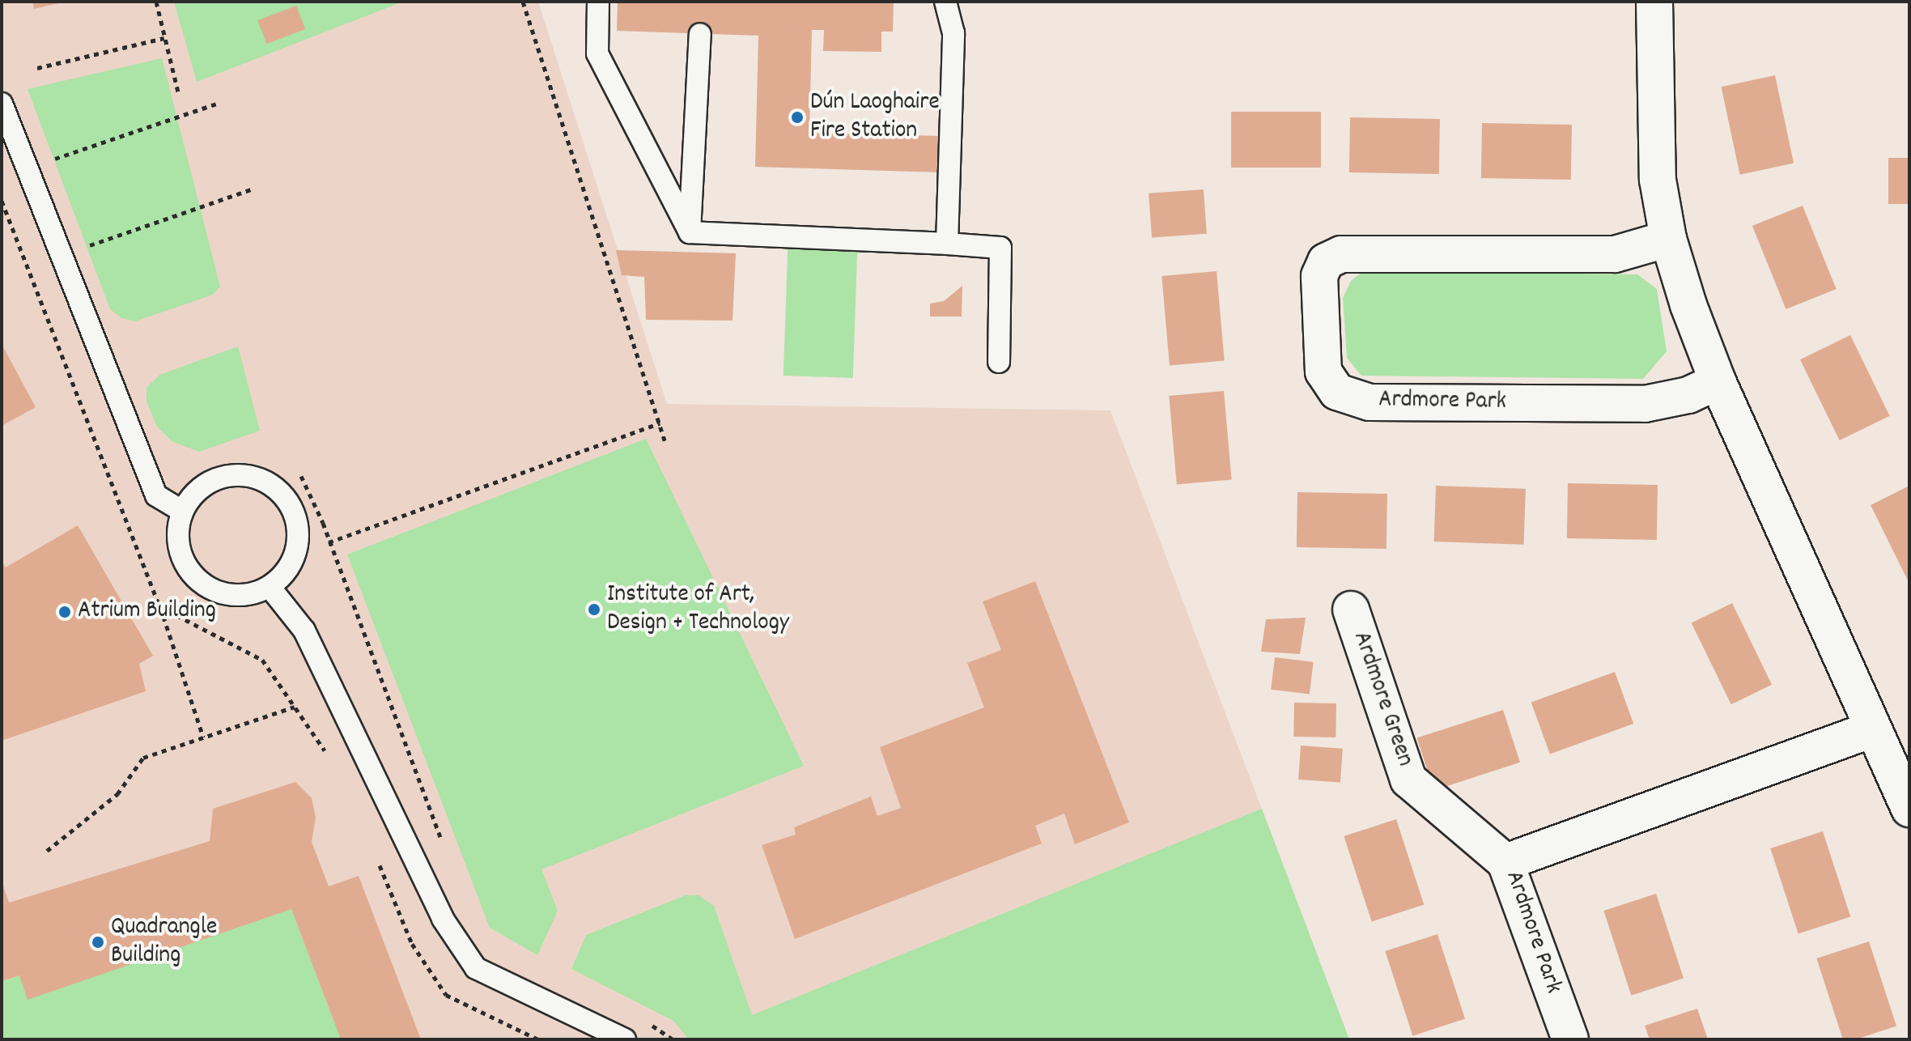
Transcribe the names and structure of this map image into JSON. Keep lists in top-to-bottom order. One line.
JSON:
{"streets":{"street":["Ardmore Park","Ardmore Green"]},"crossings":[["Ardmore Park","Ardmore Green"]],"places":["Dún Laoghaire Fire Station","Institute of Art, Design + Technology","Atrium Building","Quadrangle Building"]}
